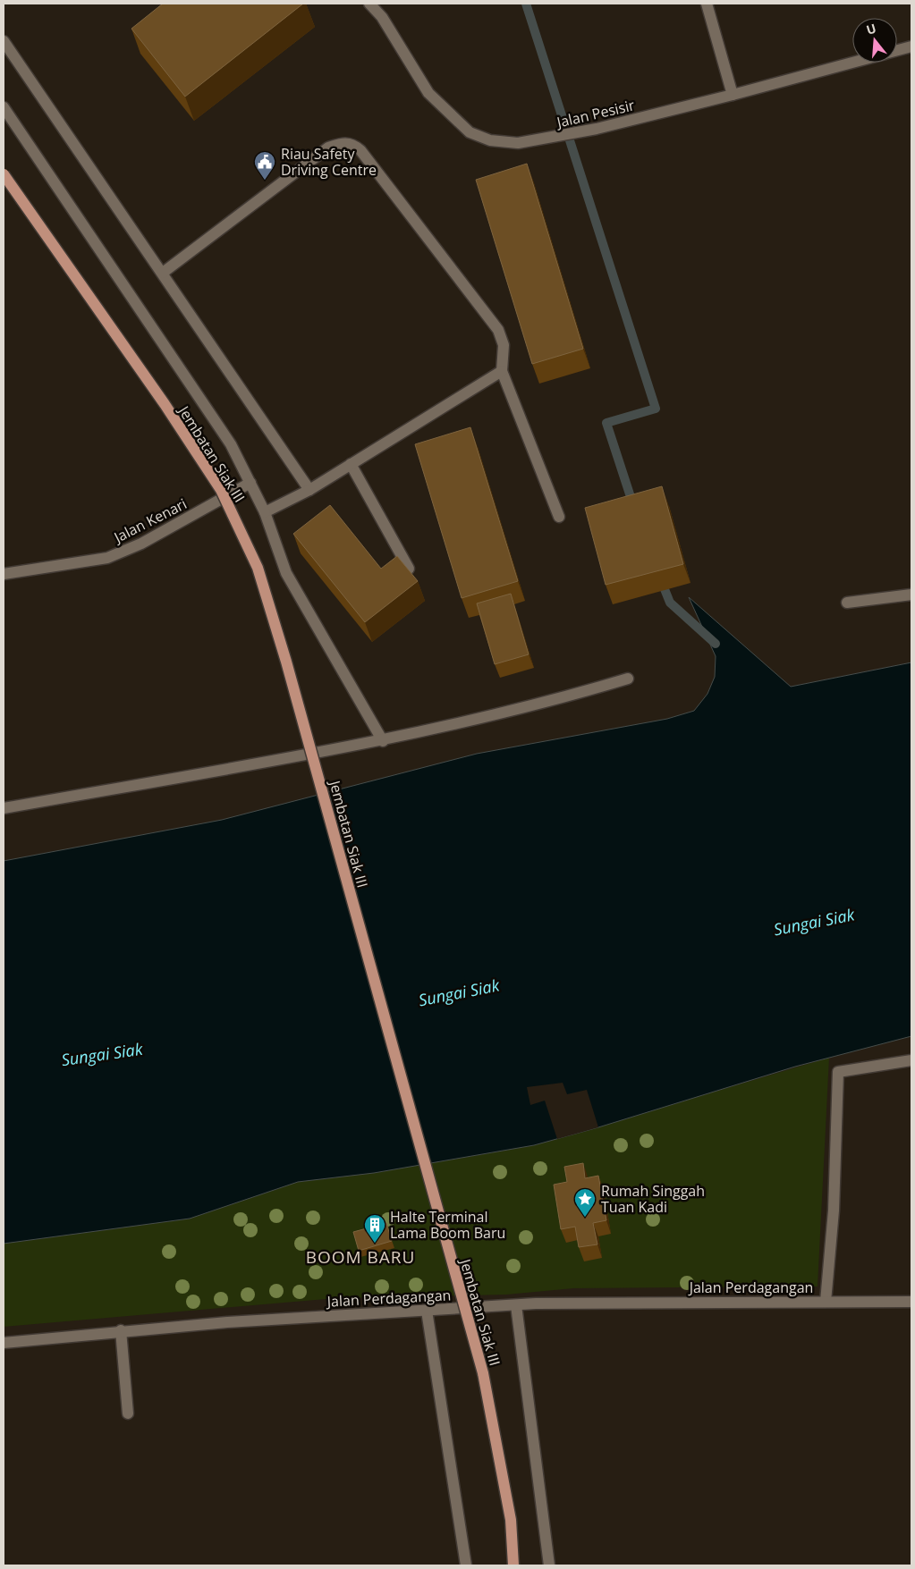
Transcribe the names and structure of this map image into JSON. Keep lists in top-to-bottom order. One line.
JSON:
{"streets":{"main road":["Jembatan Siak III"],"street":["Jalan Pesisir","Jalan Kenari","Jalan Perdagangan"]},"districts":["BOOM BARU"],"water":["Sungai Siak"],"places":{"public building":["Riau Safety Driving Centre"],"place":["Rumah Singgah Tuan Kadi"],"building":["Halte Terminal Lama Boom Baru"]},"north":"top"}
